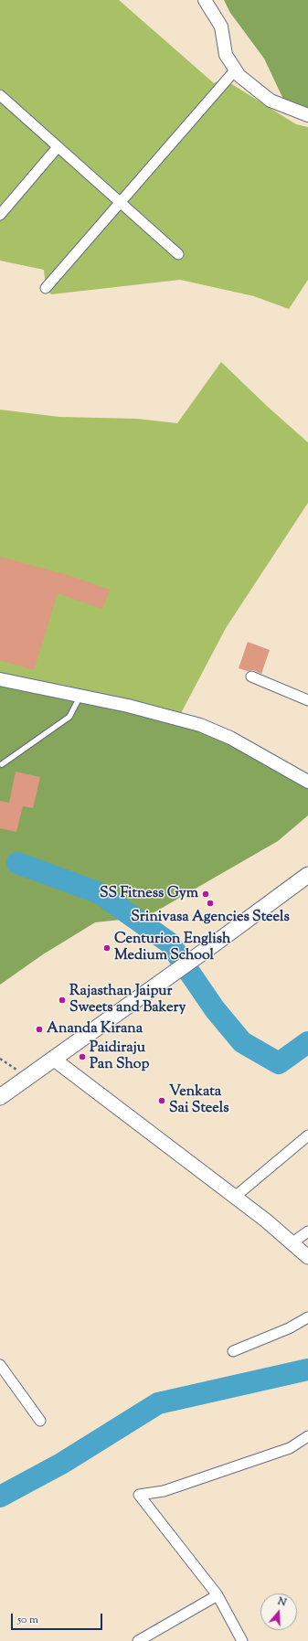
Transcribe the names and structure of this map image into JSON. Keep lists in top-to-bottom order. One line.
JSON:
{"places":["SS Fitness Gym","Srinivasa Agencies Steels","Centurion English Medium School","Rajasthan Jaipur Sweets and Bakery","Ananda Kirana","Paidiraju Pan Shop","Venkata Sai Steels"],"scale_bar":"50 m","north":"top"}
